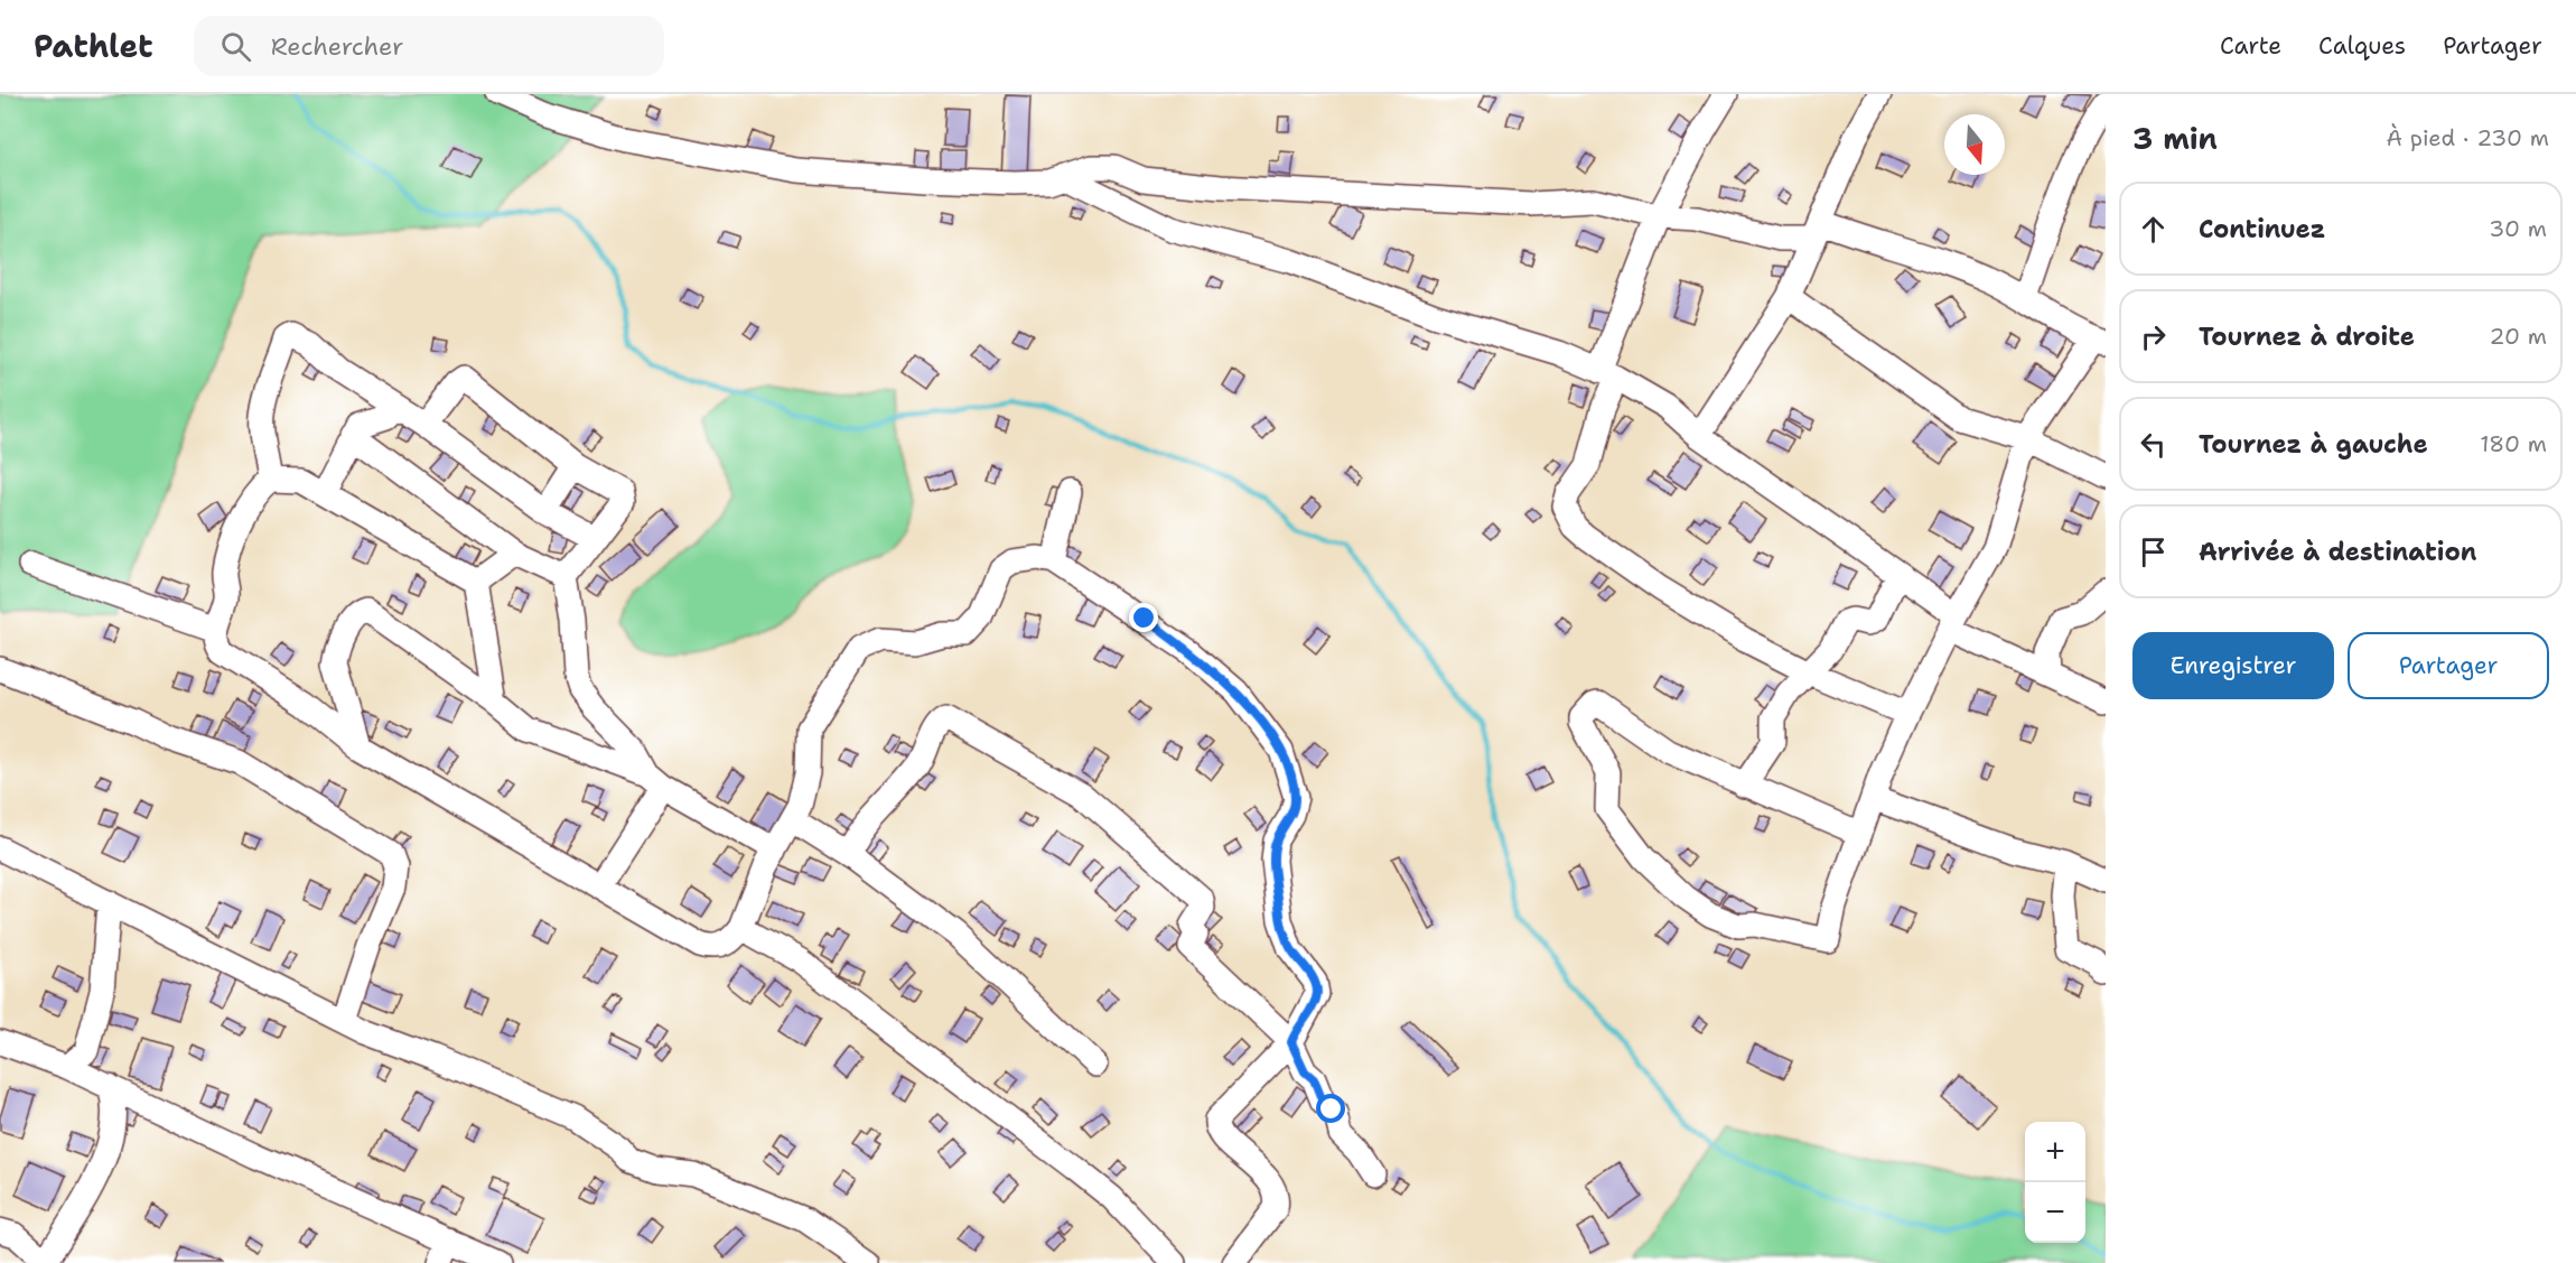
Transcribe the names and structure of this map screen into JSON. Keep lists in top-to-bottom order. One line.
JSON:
{"north":"bottom","page":{"header":"Pathlet","search":"Rechercher","nav":["Carte","Calques","Partager"],"heading":["3 min","À pied · 230 m"],"list":[["Continuez","30 m"],["Tournez à droite","20 m"],["Tournez à gauche","180 m"],"Arrivée à destination"],"buttons":["Enregistrer","Partager"],"map_buttons":["+","−"]}}
